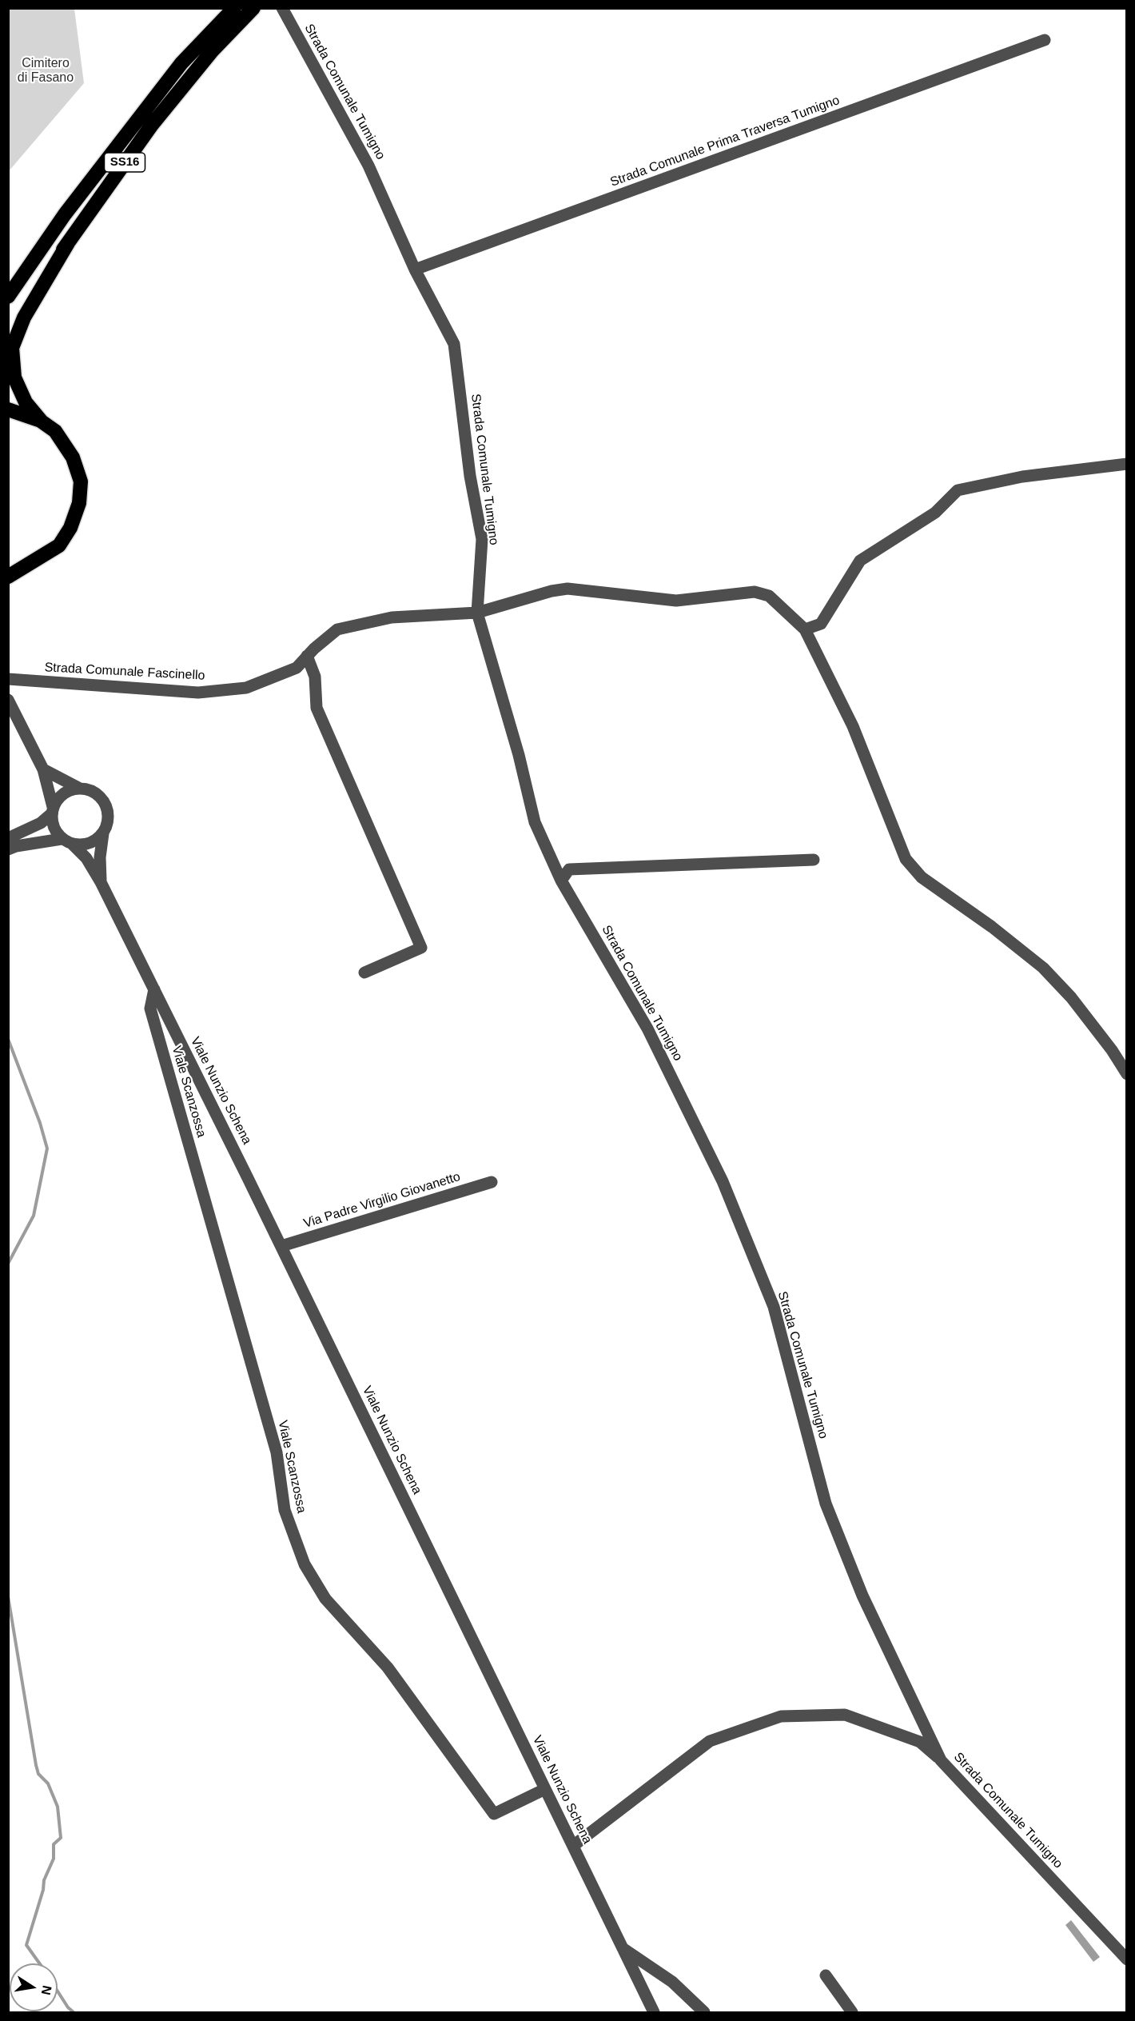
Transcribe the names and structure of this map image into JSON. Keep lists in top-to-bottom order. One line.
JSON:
{"streets":{"highway":["SS16"],"street":["Strada Comunale Tumigno","Strada Comunale Prima Traversa Tumigno","Strada Comunale Fascinello","Viale Nunzio Schena","Viale Scanzossa","Via Padre Virgilio Giovanetto"]},"crossings":[["Strada Comunale Tumigno","Strada Comunale Prima Traversa Tumigno"],["Strada Comunale Tumigno","Strada Comunale Fascinello"],["Viale Nunzio Schena","Viale Scanzossa"],["Viale Nunzio Schena","Via Padre Virgilio Giovanetto"]],"parks":["Cimitero di Fasano"],"north":"right"}
